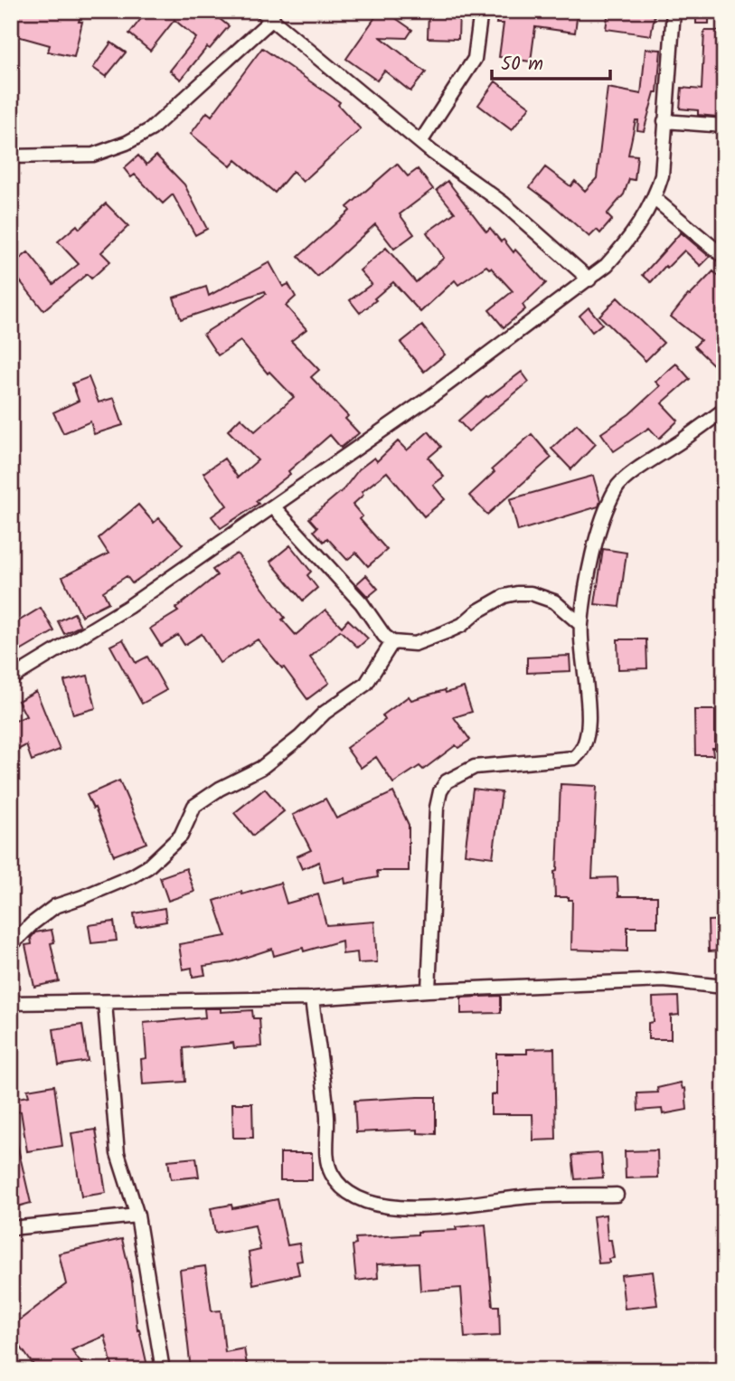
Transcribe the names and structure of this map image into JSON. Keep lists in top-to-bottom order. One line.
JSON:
{"scale_bar":"50 m"}
